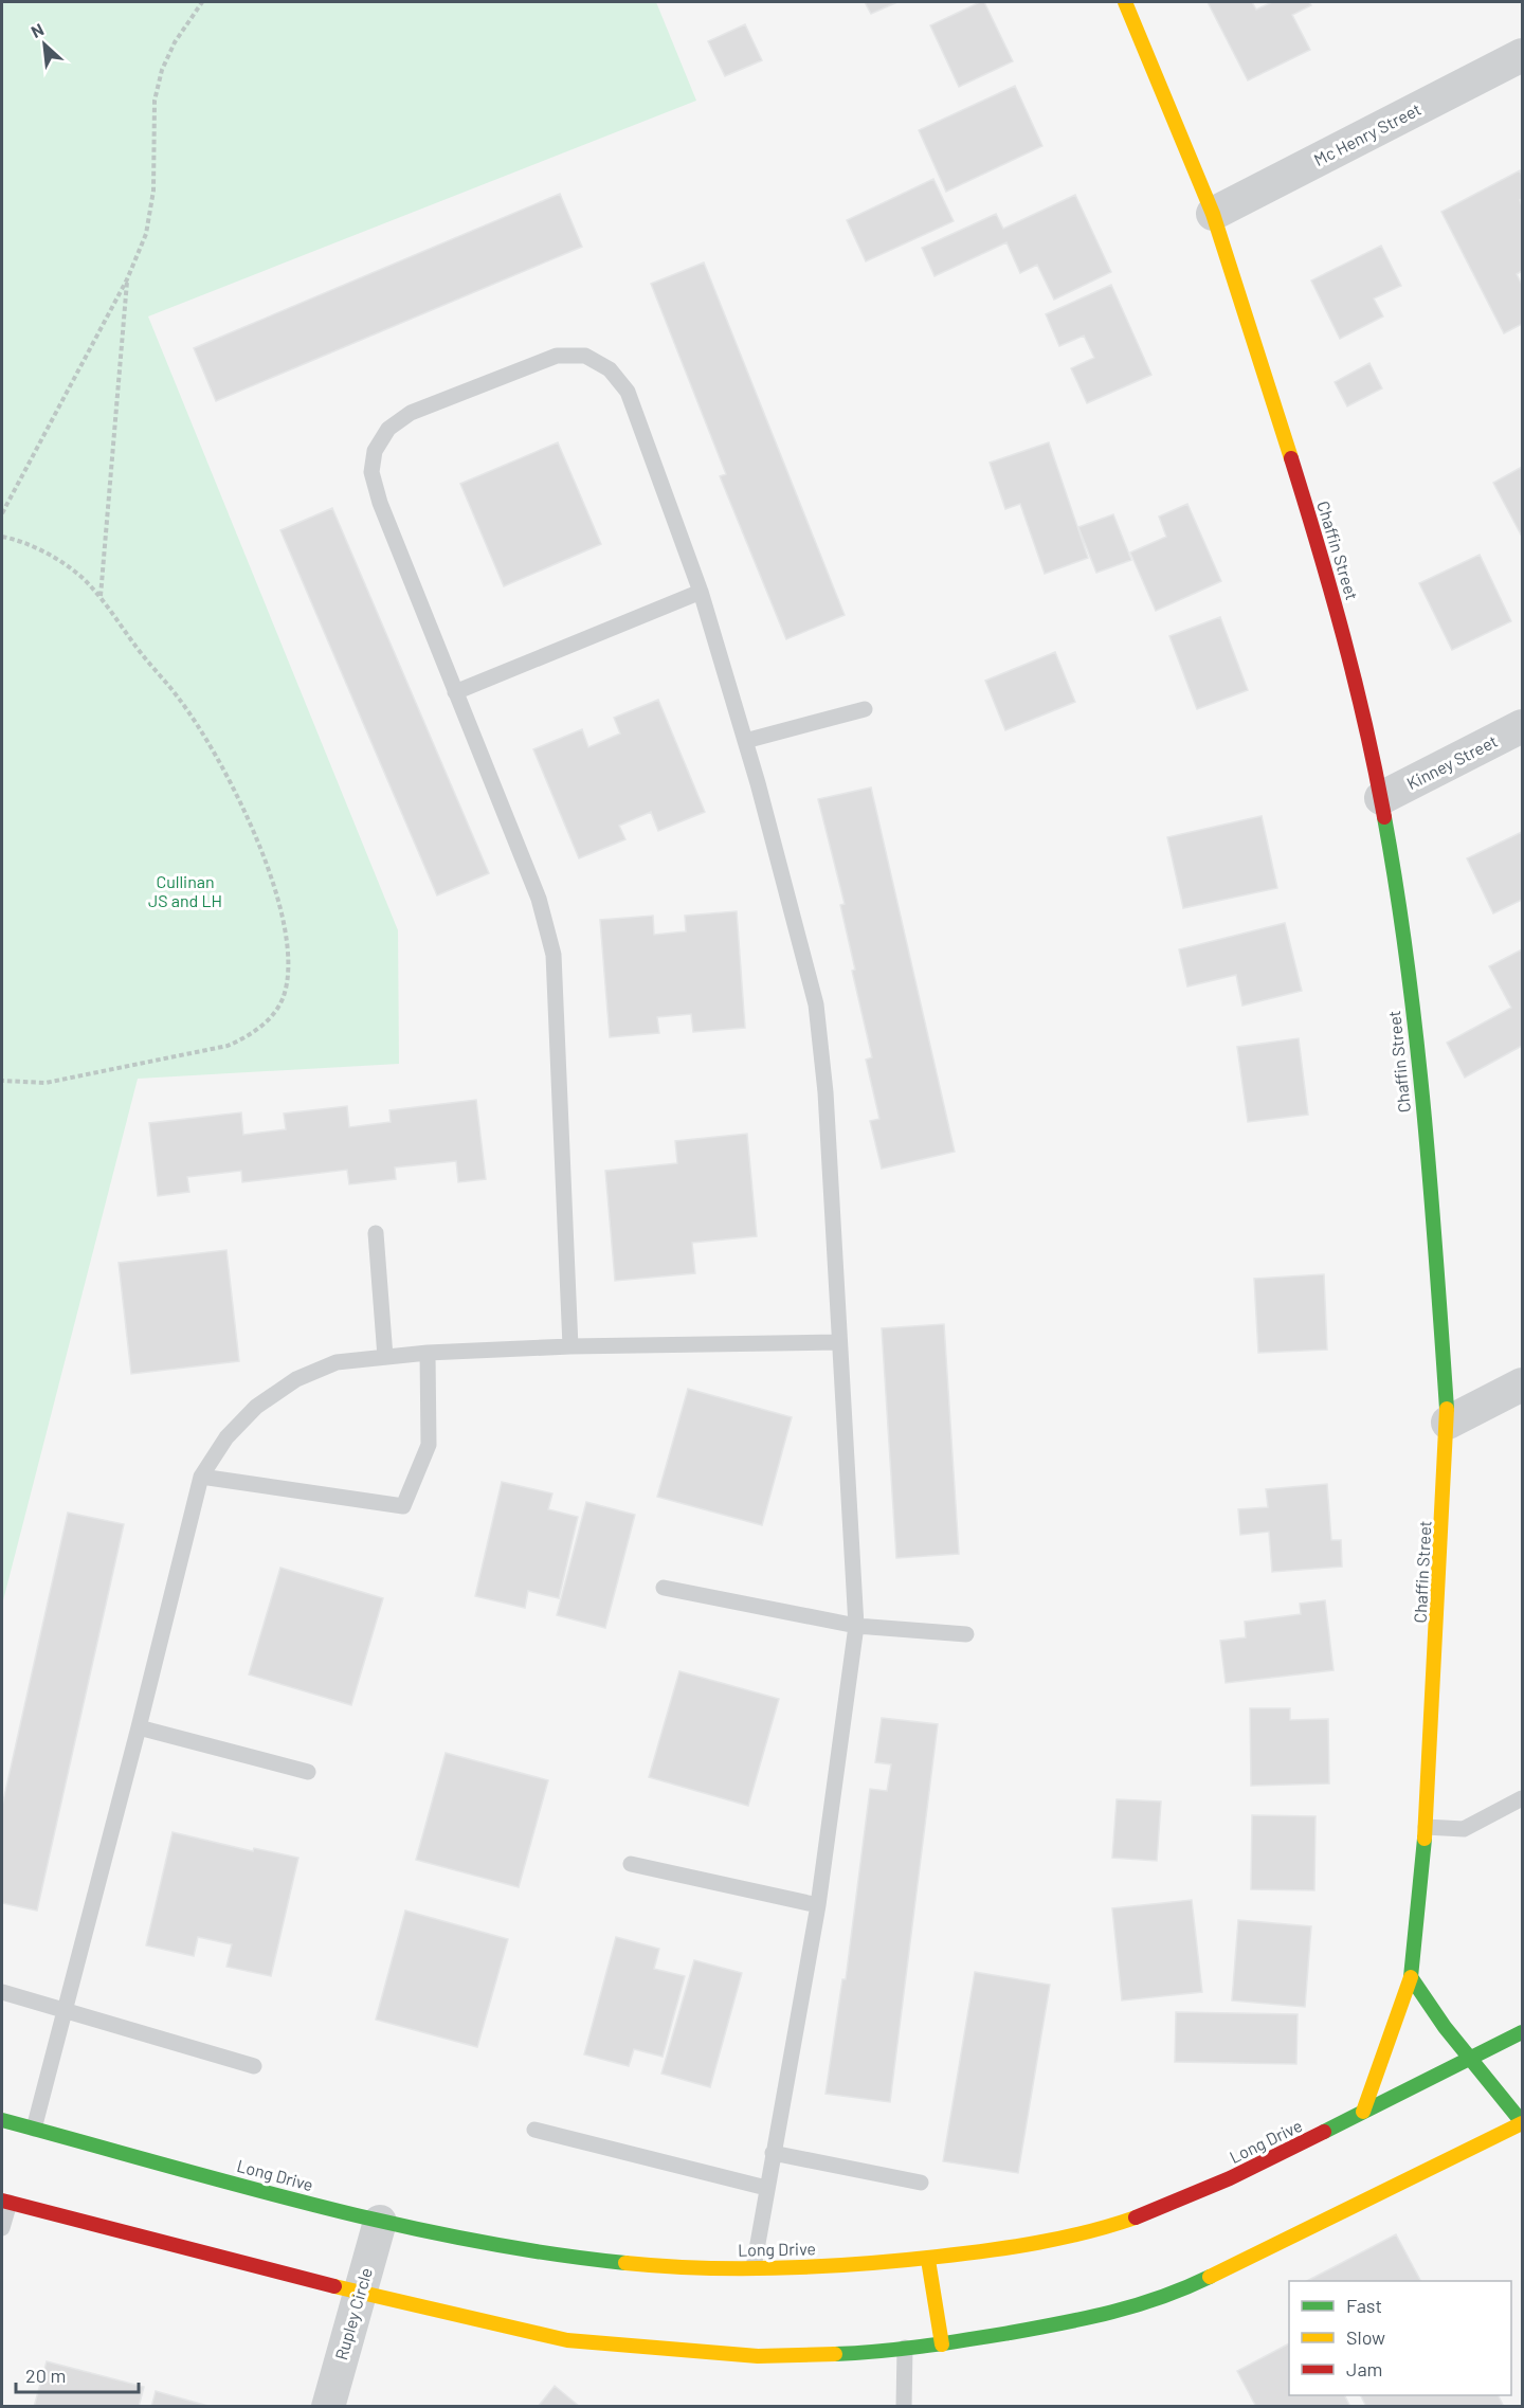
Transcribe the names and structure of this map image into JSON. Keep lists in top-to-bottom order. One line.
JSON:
{"streets":{"main road":["Chaffin Street","Long Drive"],"street":["Mc Henry Street","Kinney Street","Rupley Circle"]},"crossings":[["Mc Henry Street","Chaffin Street"],["Chaffin Street","Kinney Street"],["Chaffin Street","Long Drive"],["Long Drive","Rupley Circle"]],"parks":["Cullinan JS and LH"],"legend":["Fast","Slow","Jam"],"scale_bar":"20 m","north":"top left"}
